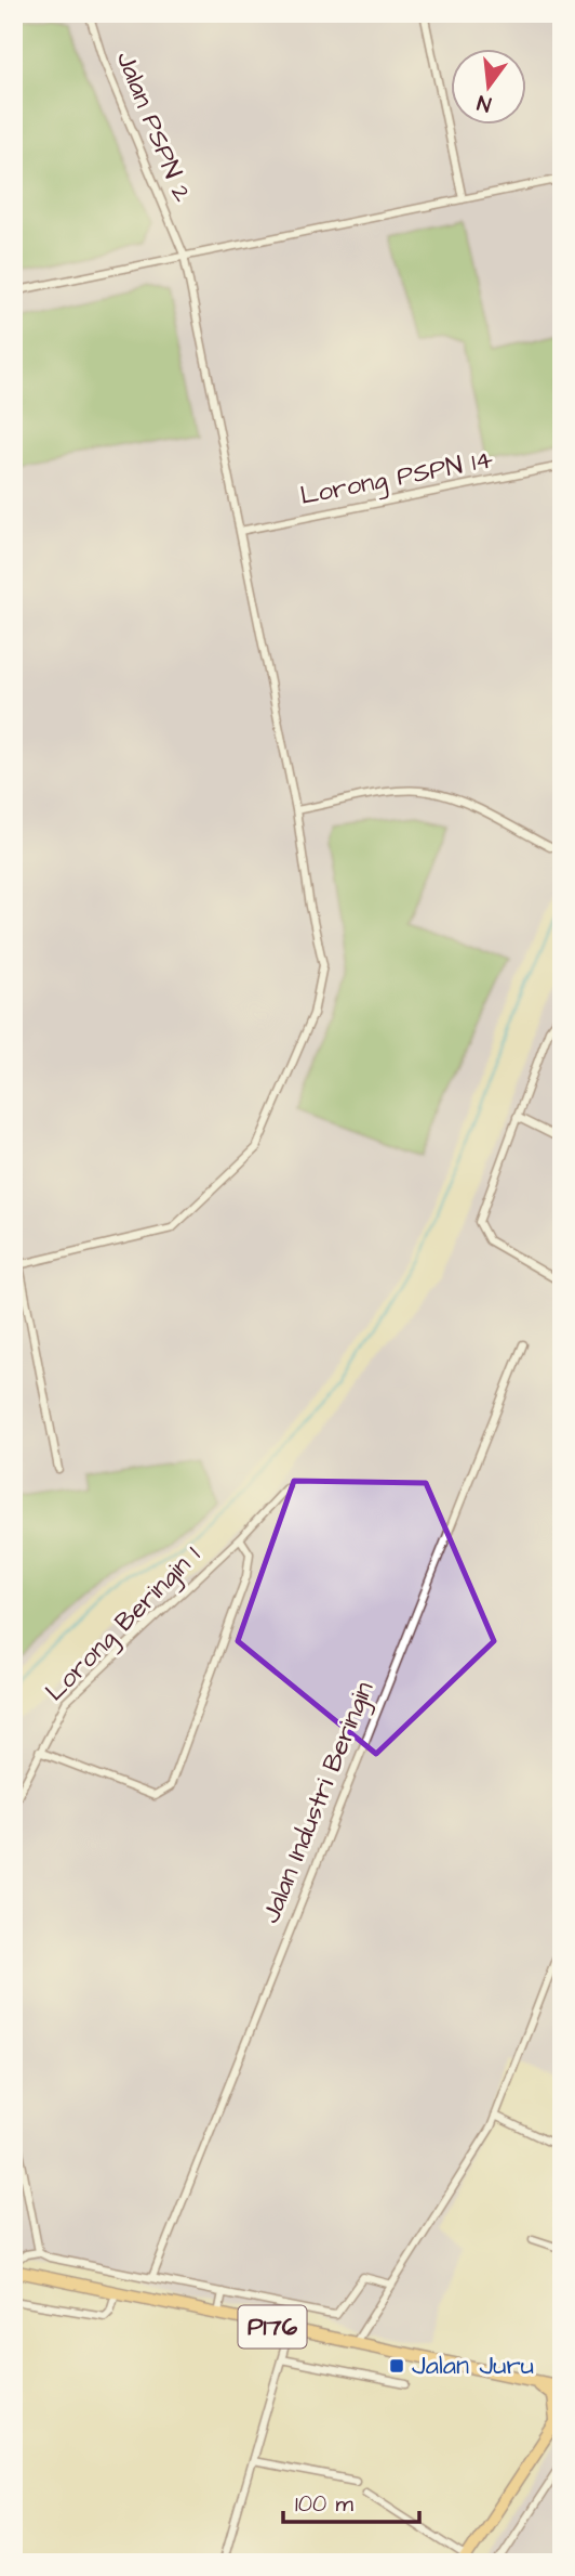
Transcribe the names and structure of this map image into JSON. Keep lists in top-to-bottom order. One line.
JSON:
{"streets":{"main road":["P176"],"street":["Jalan PSPN 2","Lorong PSPN 14","Lorong Beringin 1","Jalan Industri Beringin"]},"crossings":[["Jalan PSPN 2","Lorong PSPN 14"]],"places":{"transit":["Jalan Juru"]},"scale_bar":"100 m","north":"bottom"}
